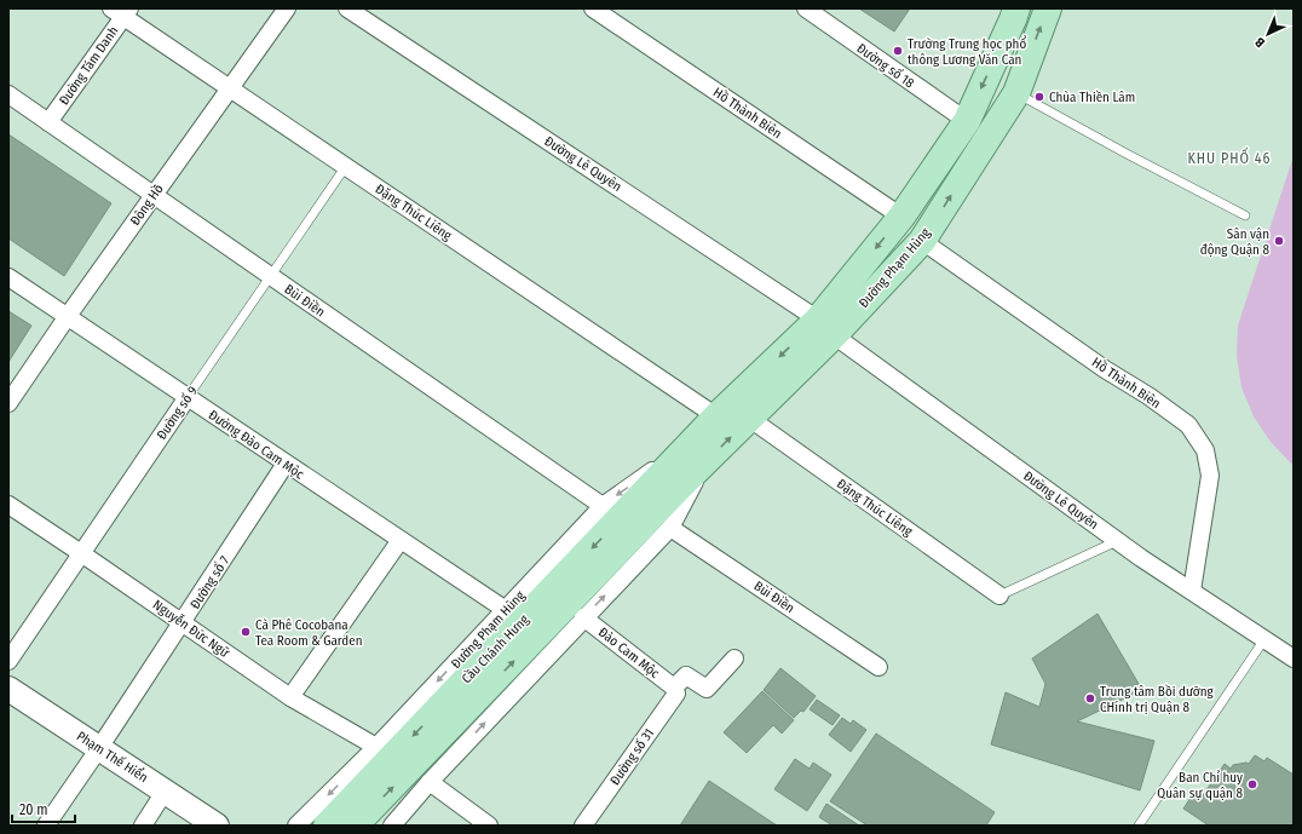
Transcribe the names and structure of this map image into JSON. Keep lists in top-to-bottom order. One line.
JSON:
{"streets":{"main road":["Đường Phạm Hùng","Cầu Chánh Hưng","Phạm Thế Hiển"],"street":["Đường Tám Danh","Đường số 18","Hồ Thành Biên","Đường Lê Quyên","Đông Hồ","Đặng Thúc Liêng","Bùi Điền","Đường số 9","Đường Đào Cam Mộc","Đường số 7","Nguyễn Đức Ngữ","Đào Cam Mộc","Đường số 31"]},"crossings":[["Đường Tám Danh","Đặng Thúc Liêng"],["Đường Tám Danh","Bùi Điền"],["Đường số 18","Đường Phạm Hùng"],["Hồ Thành Biên","Đường Lê Quyên"],["Hồ Thành Biên","Đường Phạm Hùng"],["Đường Lê Quyên","Đường Phạm Hùng"],["Đông Hồ","Đặng Thúc Liêng"],["Đông Hồ","Bùi Điền"],["Đông Hồ","Đường Đào Cam Mộc"],["Đặng Thúc Liêng","Đường Phạm Hùng"],["Đặng Thúc Liêng","Đường số 9"],["Đường Phạm Hùng","Bùi Điền"],["Đường Phạm Hùng","Đường Đào Cam Mộc"],["Đường Phạm Hùng","Nguyễn Đức Ngữ"],["Đường Phạm Hùng","Cầu Chánh Hưng"],["Đường Phạm Hùng","Đào Cam Mộc"],["Bùi Điền","Đường số 9"],["Đường số 9","Đường Đào Cam Mộc"],["Đường số 9","Nguyễn Đức Ngữ"],["Đường Đào Cam Mộc","Đường số 7"],["Đường số 7","Nguyễn Đức Ngữ"],["Đường số 7","Phạm Thế Hiển"],["Đào Cam Mộc","Đường số 31"]],"districts":["KHU PHỐ 46"],"places":["Trường Trung học phổ thông Lương Văn Can","Chùa Thiền Lâm","Sân vận động Quận 8","Cà Phê Cocobana Tea Room & Garden","Trung tâm Bồi dưỡng CHính trị Quận 8","Ban Chỉ huy Quân sự quận 8"],"scale_bar":"20 m","north":"bottom left"}
